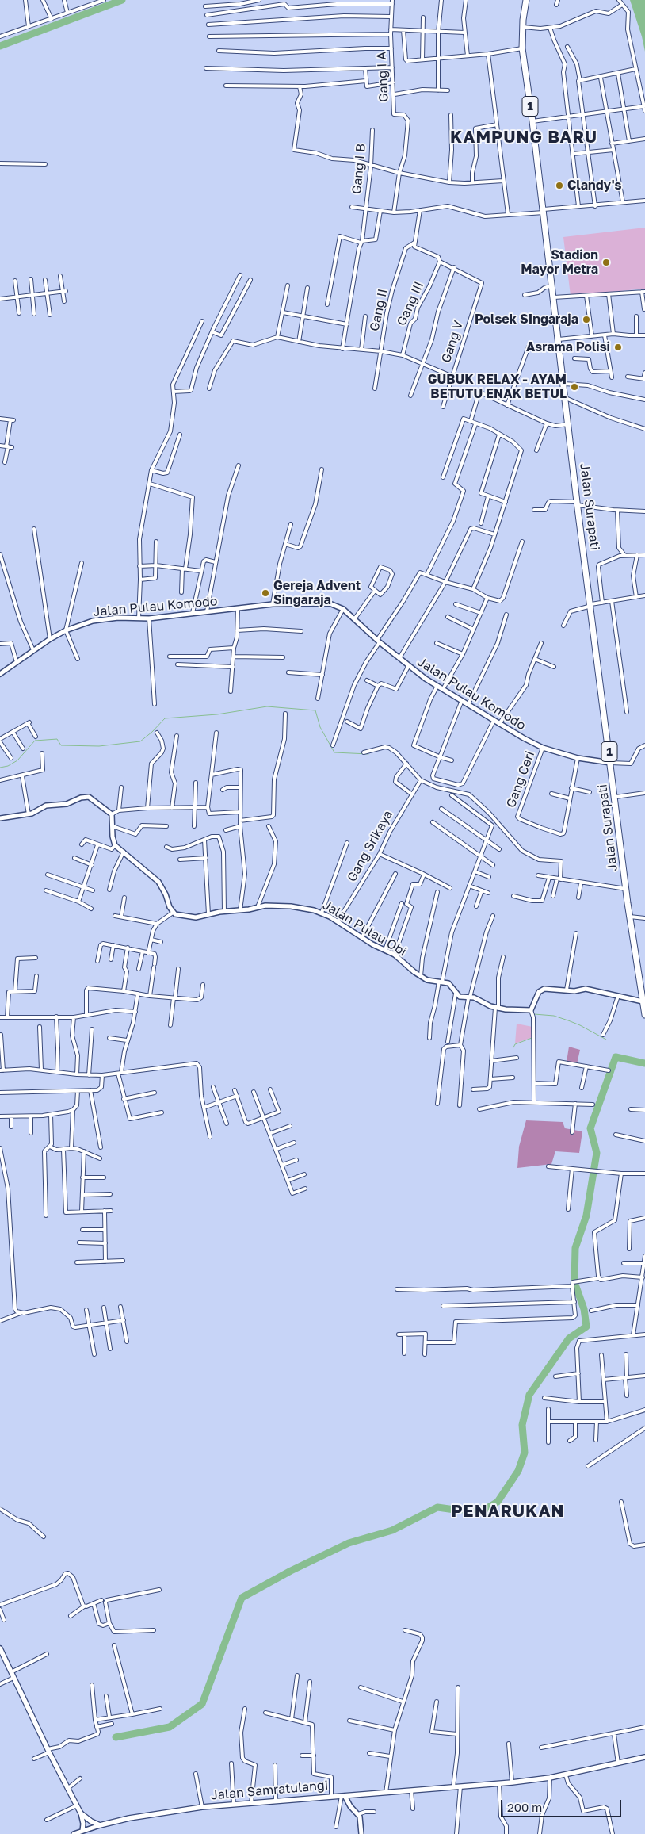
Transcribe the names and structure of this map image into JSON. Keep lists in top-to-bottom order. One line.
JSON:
{"streets":{"highway":["1","Jalan Surapati"],"main road":["Jalan Samratulangi"],"street":["Gang I A","Gang I B","Gang III","Gang II","Gang V","Jalan Pulau Komodo","Gang Ceri","Gang Srikaya","Jalan Pulau Obi"]},"crossings":[["Jalan Surapati","Jalan Pulau Komodo"],["Jalan Pulau Komodo","Gang Ceri"],["Gang Srikaya","Jalan Pulau Obi"]],"districts":["KAMPUNG BARU","PENARUKAN"],"places":["Clandy's","Stadion Mayor Metra","Polsek SIngaraja","Asrama Polisi","GUBUK RELAX - AYAM BETUTU ENAK BETUL","Gereja Advent Singaraja"],"scale_bar":"200 m"}
